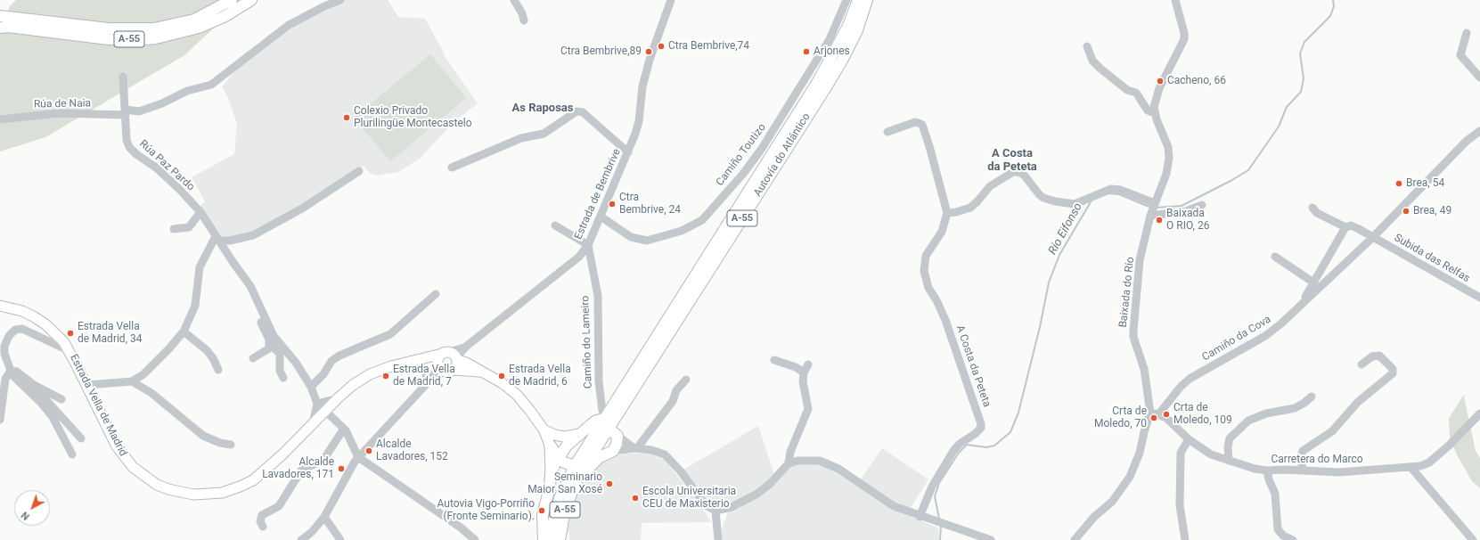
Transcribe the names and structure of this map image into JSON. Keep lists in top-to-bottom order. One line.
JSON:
{"streets":{"highway":["A-55","Autovía do Atlántico"],"main road":["Estrada Vella de Madrid"],"street":["Rúa de Naia","Camiño Toutizo","Rúa Paz Pardo","Estrada de Bembrive","Subida das Relfas","Baixada do Río","Camiño da Cova","Camiño do Lameiro","A Costa da Peteta","Carretera do Marco"]},"crossings":[["A-55","Autovía do Atlántico"],["Rúa de Naia","Rúa Paz Pardo"],["Camiño Toutizo","Estrada de Bembrive"],["Autovía do Atlántico","Camiño do Lameiro"],["Estrada de Bembrive","Camiño do Lameiro"],["Estrada de Bembrive","Estrada Vella de Madrid"],["Subida das Relfas","Camiño da Cova"],["Camiño da Cova","Carretera do Marco"]],"districts":["As Raposas","A Costa da Peteta"],"water":["Río Eifonso"],"places":["Ctra Bembrive,74","Ctra Bembrive,89","Arjones","Cacheno, 66","Colexio Privado Plurilingüe Montecastelo","Brea, 54","Ctra Bembrive, 24","Brea, 49","Baixada O RIO, 26","Estrada Vella de Madrid, 34","Estrada Vella de Madrid, 7","Estrada Vella de Madrid, 6","Crta de Moledo, 109","Crta de Moledo, 70","Alcalde Lavadores, 152","Alcalde Lavadores, 171","Seminario Maior San Xosé","Escola Universitaria CEU de Maxisterio","Autovia Vigo-Porriño (Fronte Seminario)."],"north":"bottom left"}
